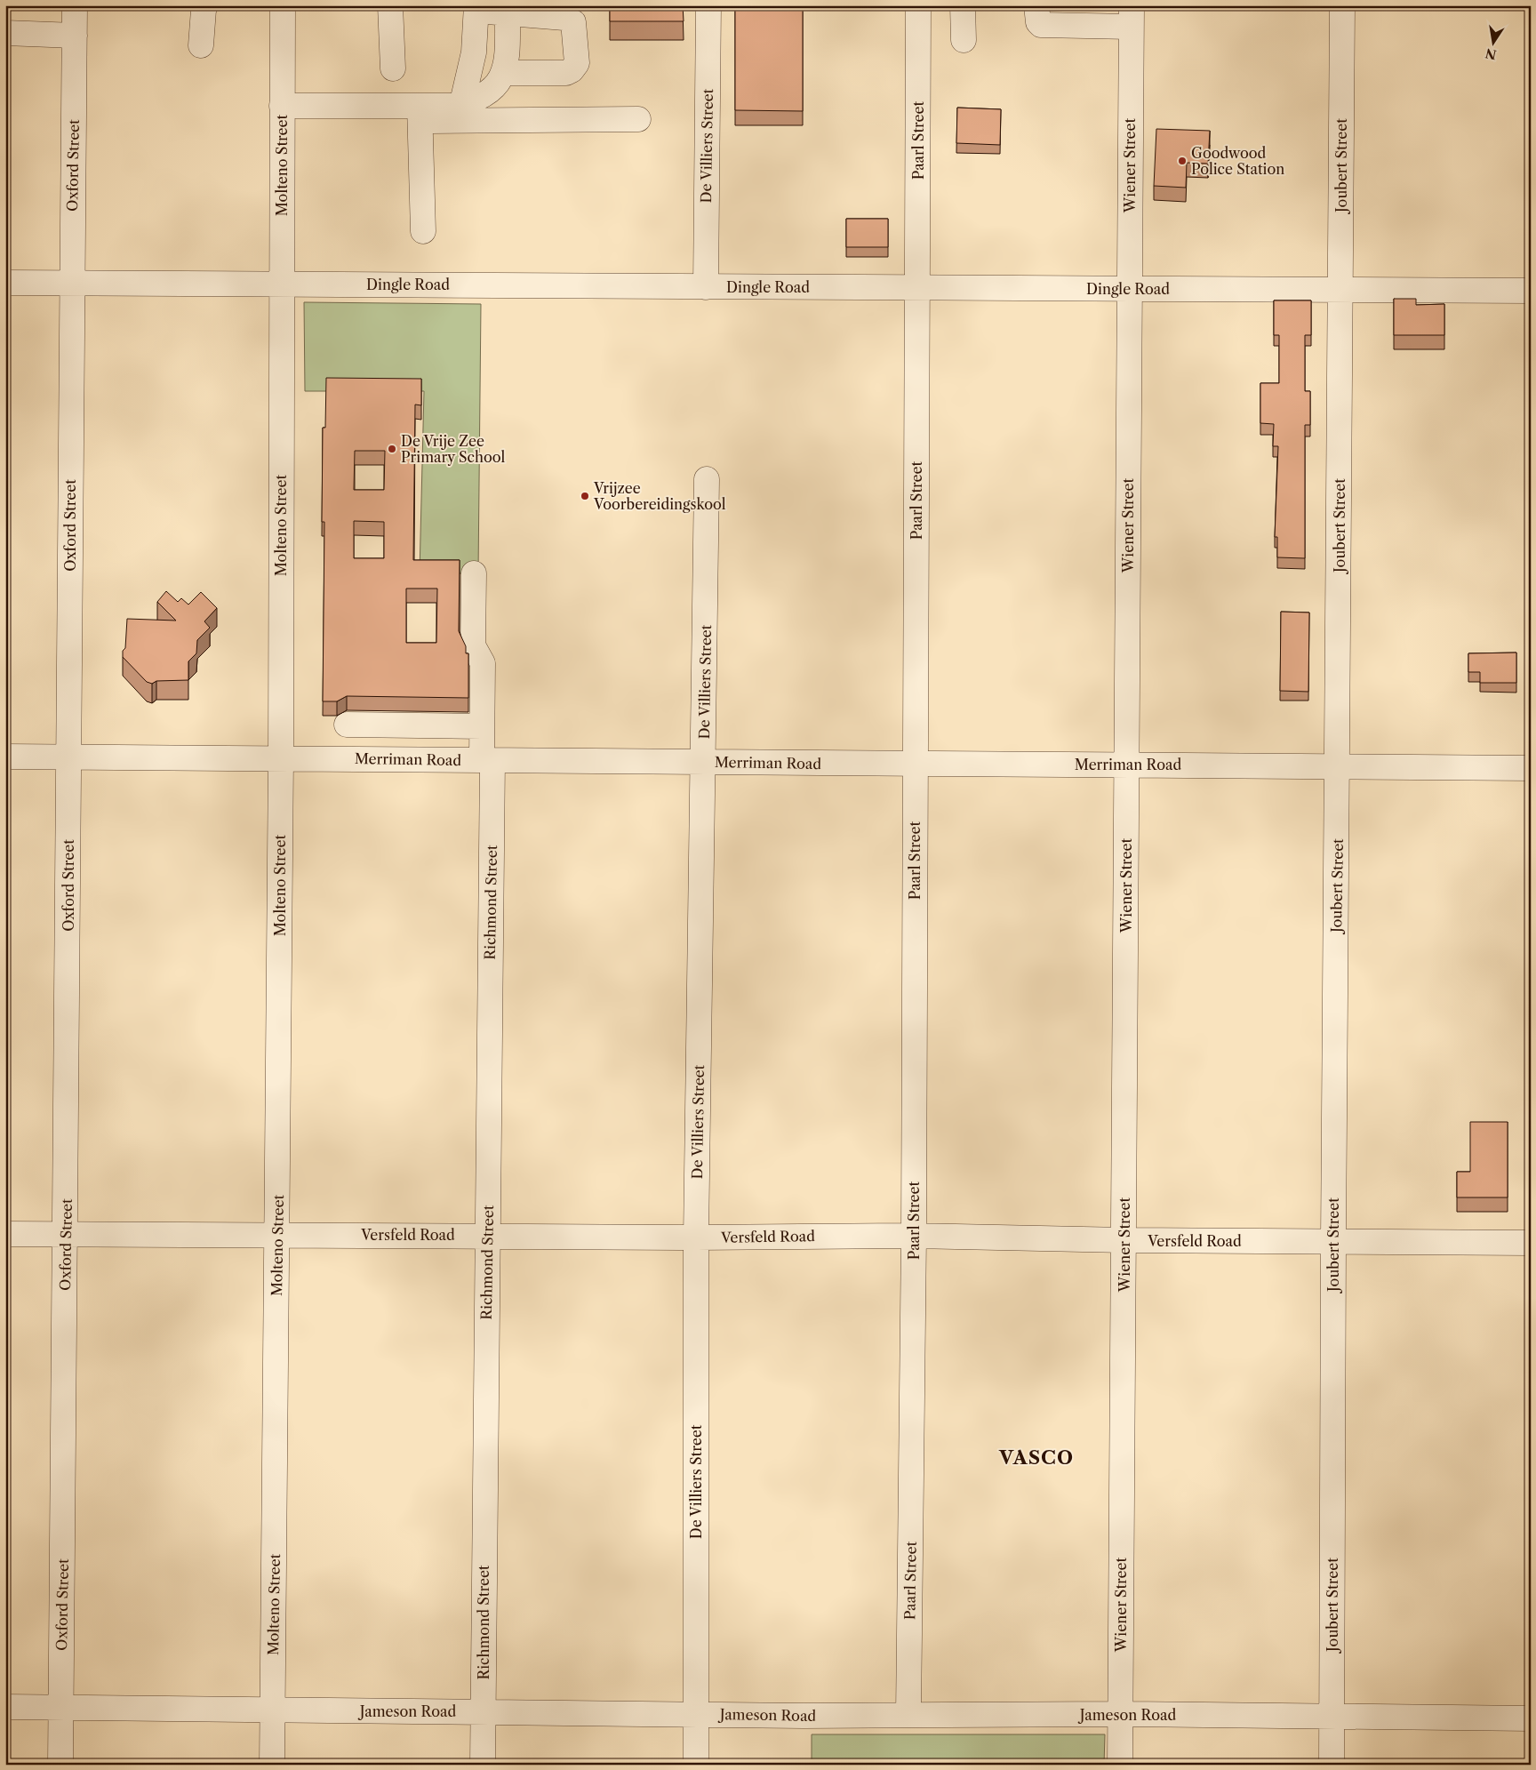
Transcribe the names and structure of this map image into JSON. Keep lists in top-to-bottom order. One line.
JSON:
{"streets":{"street":["Paarl Street","De Villiers Street","Oxford Street","Molteno Street","Wiener Street","Joubert Street","Dingle Road","Merriman Road","Richmond Street","Versfeld Road","Jameson Road"]},"crossings":[["Paarl Street","Dingle Road"],["Paarl Street","Merriman Road"],["Paarl Street","Versfeld Road"],["Paarl Street","Jameson Road"],["De Villiers Street","Dingle Road"],["De Villiers Street","Merriman Road"],["De Villiers Street","Versfeld Road"],["De Villiers Street","Jameson Road"],["Oxford Street","Dingle Road"],["Oxford Street","Merriman Road"],["Oxford Street","Versfeld Road"],["Oxford Street","Jameson Road"],["Molteno Street","Dingle Road"],["Molteno Street","Merriman Road"],["Molteno Street","Versfeld Road"],["Molteno Street","Jameson Road"],["Wiener Street","Dingle Road"],["Wiener Street","Merriman Road"],["Wiener Street","Versfeld Road"],["Wiener Street","Jameson Road"],["Joubert Street","Dingle Road"],["Joubert Street","Merriman Road"],["Joubert Street","Versfeld Road"],["Joubert Street","Jameson Road"],["Merriman Road","Richmond Street"],["Richmond Street","Versfeld Road"],["Richmond Street","Jameson Road"]],"districts":["VASCO"],"places":["Goodwood Police Station","De Vrije Zee Primary School","Vrijzee Voorbereidingskool"],"north":"bottom"}
